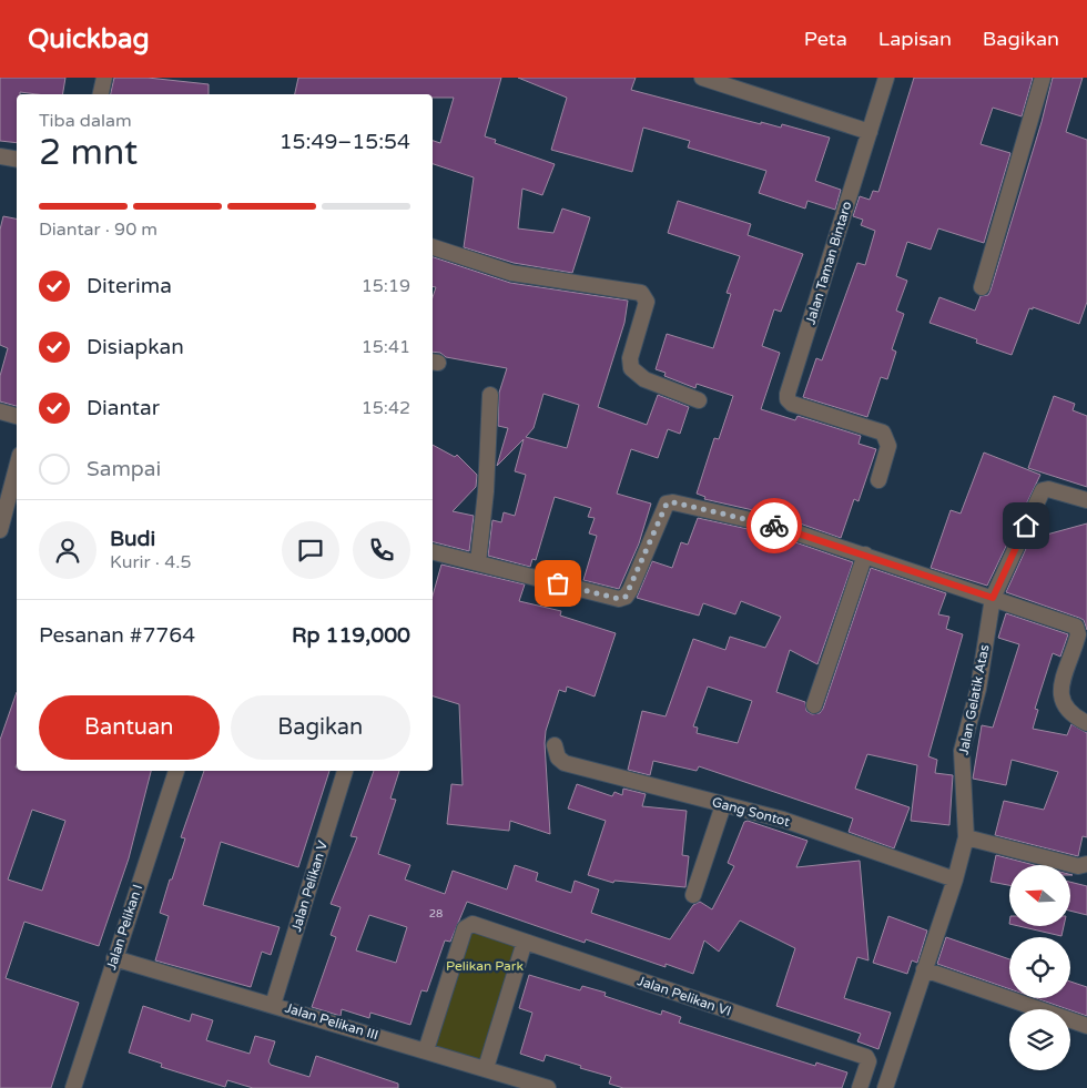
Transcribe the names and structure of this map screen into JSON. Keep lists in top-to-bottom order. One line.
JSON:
{"streets":{"street":["Jalan Taman Bintaro","Jalan Gelatik Atas","Gang Sontot","Jalan Pelikan V","Jalan Pelikan I","Jalan Pelikan VI","Jalan Pelikan III"]},"crossings":[["Jalan Gelatik Atas","Gang Sontot"],["Jalan Pelikan V","Jalan Pelikan III"],["Jalan Pelikan I","Jalan Pelikan III"],["Jalan Pelikan VI","Jalan Pelikan III"]],"parks":["Pelikan Park"],"house_numbers":["28"],"north":"left","page":{"header":"Quickbag","nav":["Peta","Lapisan","Bagikan"],"heading":["2 mnt","Tiba dalam","15:49–15:54"],"panel":["Budi","Kurir · 4.5","Pesanan #7764","Rp 119,000"],"bar":"Diantar · 90 m","list":[["Diterima","15:19"],["Disiapkan","15:41"],["Diantar","15:42"],"Sampai"],"buttons":["Bantuan","Bagikan"]}}
